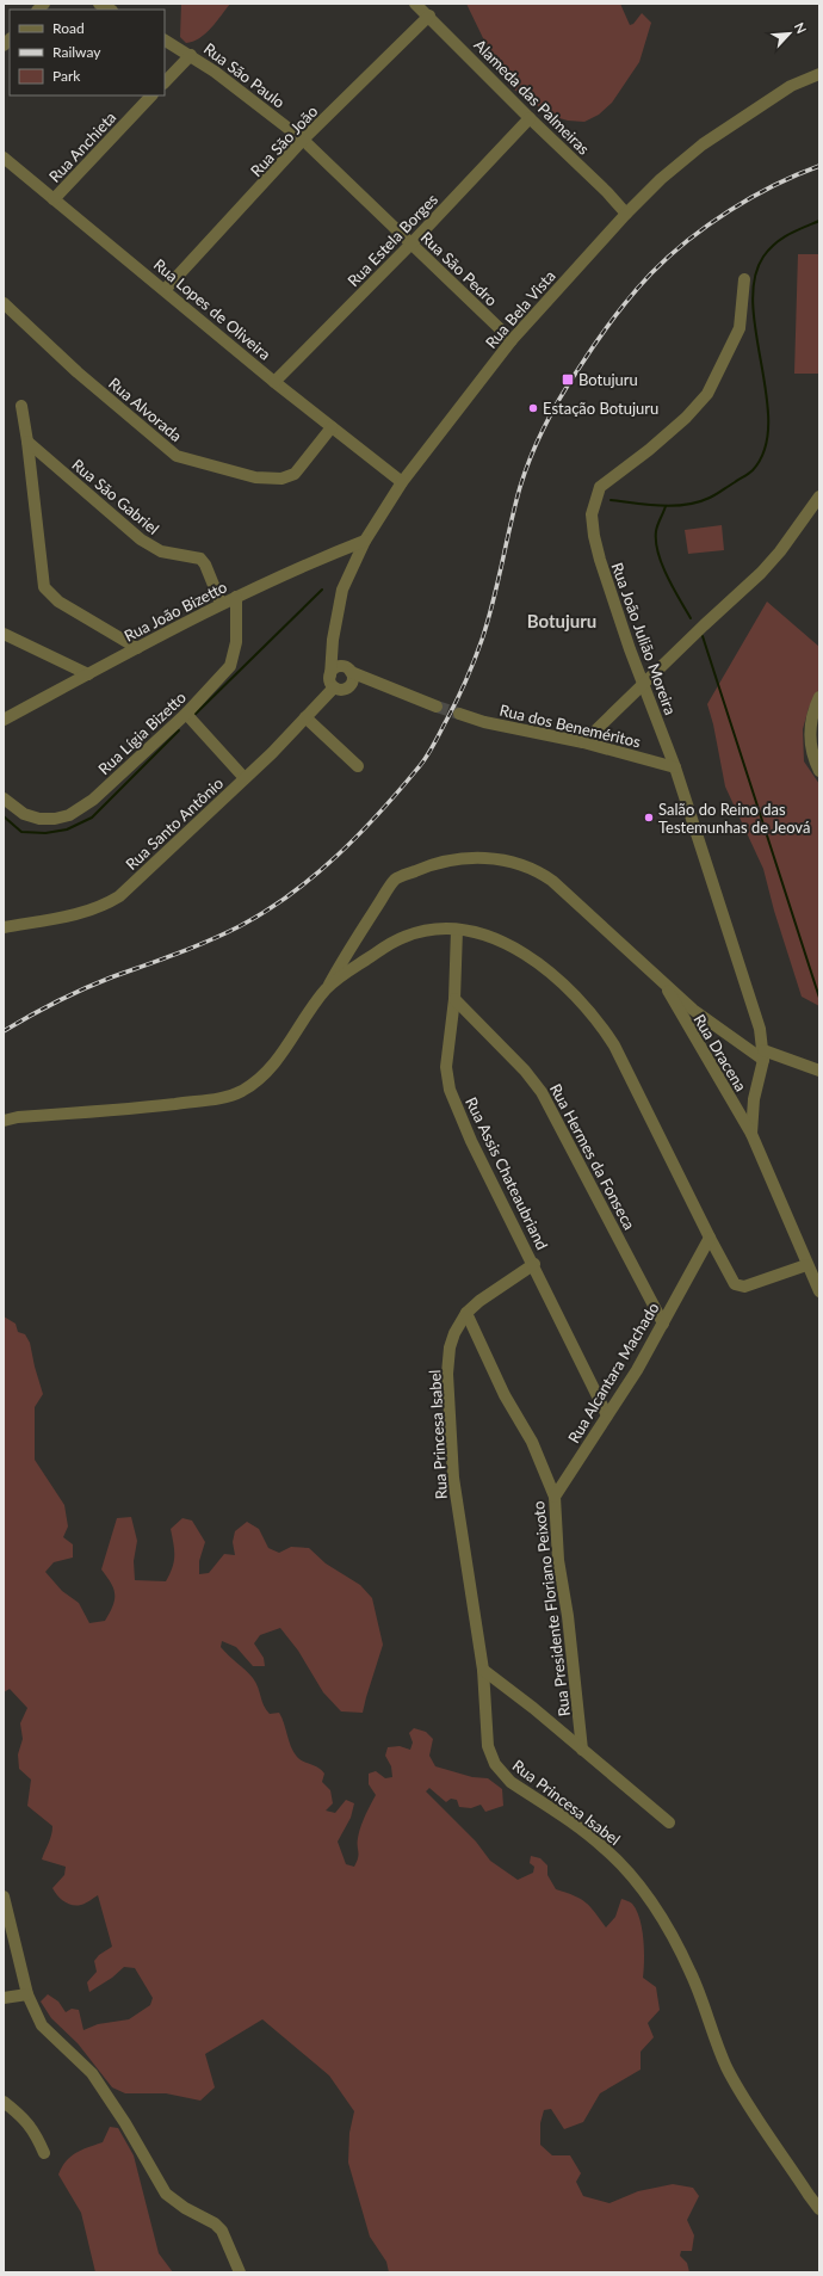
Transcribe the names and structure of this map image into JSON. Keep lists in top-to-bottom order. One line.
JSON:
{"streets":{"street":["Rua São Paulo","Alameda das Palmeiras","Rua São João","Rua Anchieta","Rua Estela Borges","Rua São Pedro","Rua Lopes de Oliveira","Rua Bela Vista","Rua Alvorada","Rua São Gabriel","Rua João Bizetto","Rua João Julião Moreira","Rua dos Beneméritos","Rua Lígia Bizetto","Rua Santo Antônio","Rua Dracena","Rua Hermes da Fonseca","Rua Assis Chateaubriand","Rua Alcantara Machado","Rua Princesa Isabel","Rua Presidente Floriano Peixoto"]},"crossings":[["Rua São Paulo","Rua São João"],["Rua São Paulo","Rua São Pedro"],["Alameda das Palmeiras","Rua São João"],["Alameda das Palmeiras","Rua Estela Borges"],["Alameda das Palmeiras","Rua Bela Vista"],["Rua São João","Rua São Pedro"],["Rua São João","Rua Lopes de Oliveira"],["Rua Anchieta","Rua Lopes de Oliveira"],["Rua Estela Borges","Rua São Pedro"],["Rua Estela Borges","Rua Lopes de Oliveira"],["Rua São Pedro","Rua Bela Vista"],["Rua Lopes de Oliveira","Rua Bela Vista"],["Rua Lopes de Oliveira","Rua Alvorada"],["Rua Bela Vista","Rua João Bizetto"],["Rua Bela Vista","Rua Santo Antônio"],["Rua São Gabriel","Rua João Bizetto"],["Rua João Bizetto","Rua Lígia Bizetto"],["Rua João Julião Moreira","Rua dos Beneméritos"],["Rua João Julião Moreira","Rua Dracena"],["Rua Hermes da Fonseca","Rua Assis Chateaubriand"],["Rua Hermes da Fonseca","Rua Alcantara Machado"],["Rua Assis Chateaubriand","Rua Alcantara Machado"],["Rua Assis Chateaubriand","Rua Princesa Isabel"],["Rua Alcantara Machado","Rua Presidente Floriano Peixoto"],["Rua Princesa Isabel","Rua Presidente Floriano Peixoto"]],"districts":["Botujuru"],"places":{"transit":["Botujuru"],"other":["Estação Botujuru","Salão do Reino das Testemunhas de Jeová"]},"legend":["Road","Railway","Park"],"north":"top right"}
